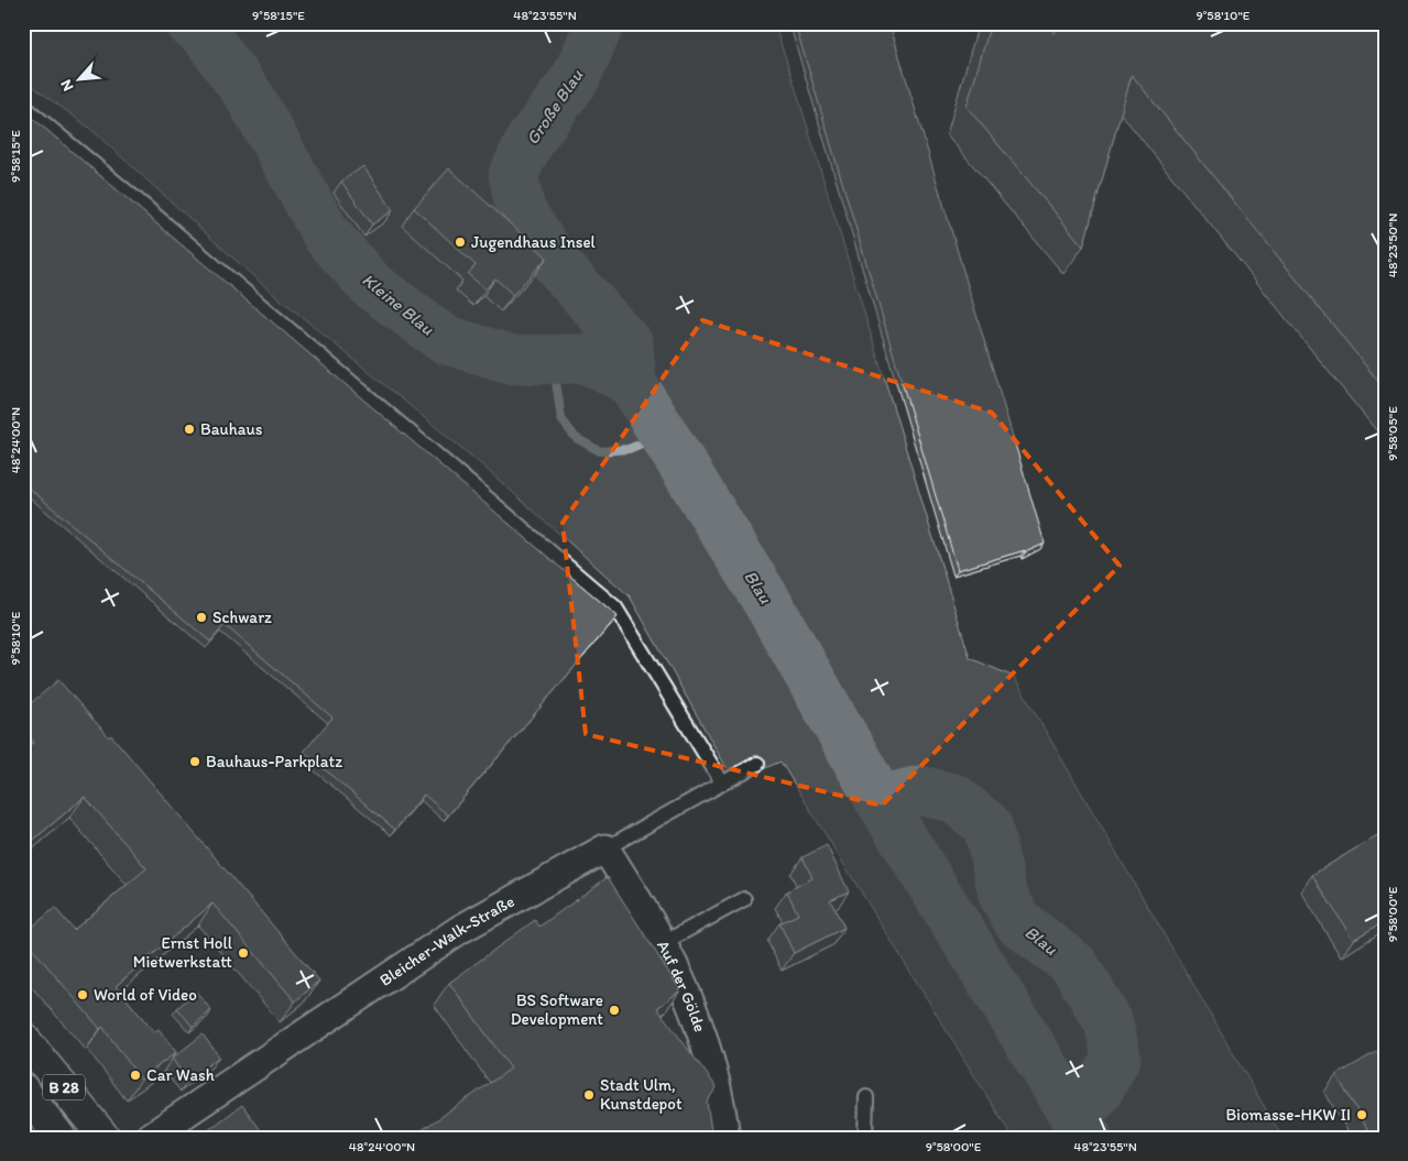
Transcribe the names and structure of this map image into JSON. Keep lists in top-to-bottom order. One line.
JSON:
{"streets":{"main road":["B 28"],"street":["Bleicher-Walk-Straße","Auf der Gölde"]},"crossings":[["Bleicher-Walk-Straße","Auf der Gölde"]],"water":["Große Blau","Kleine Blau","Blau"],"places":["Jugendhaus Insel","Bauhaus","Schwarz","Bauhaus-Parkplatz","Ernst Holl Mietwerkstatt","World of Video","BS Software Development","Car Wash","Stadt Ulm, Kunstdepot","Biomasse-HKW II"],"north":"bottom left","coordinates":["9°58'15\"E","48°23'55\"N","9°58'10\"E","48°23'50\"N","9°58'05\"E","48°24'00\"N","9°58'00\"E"]}
